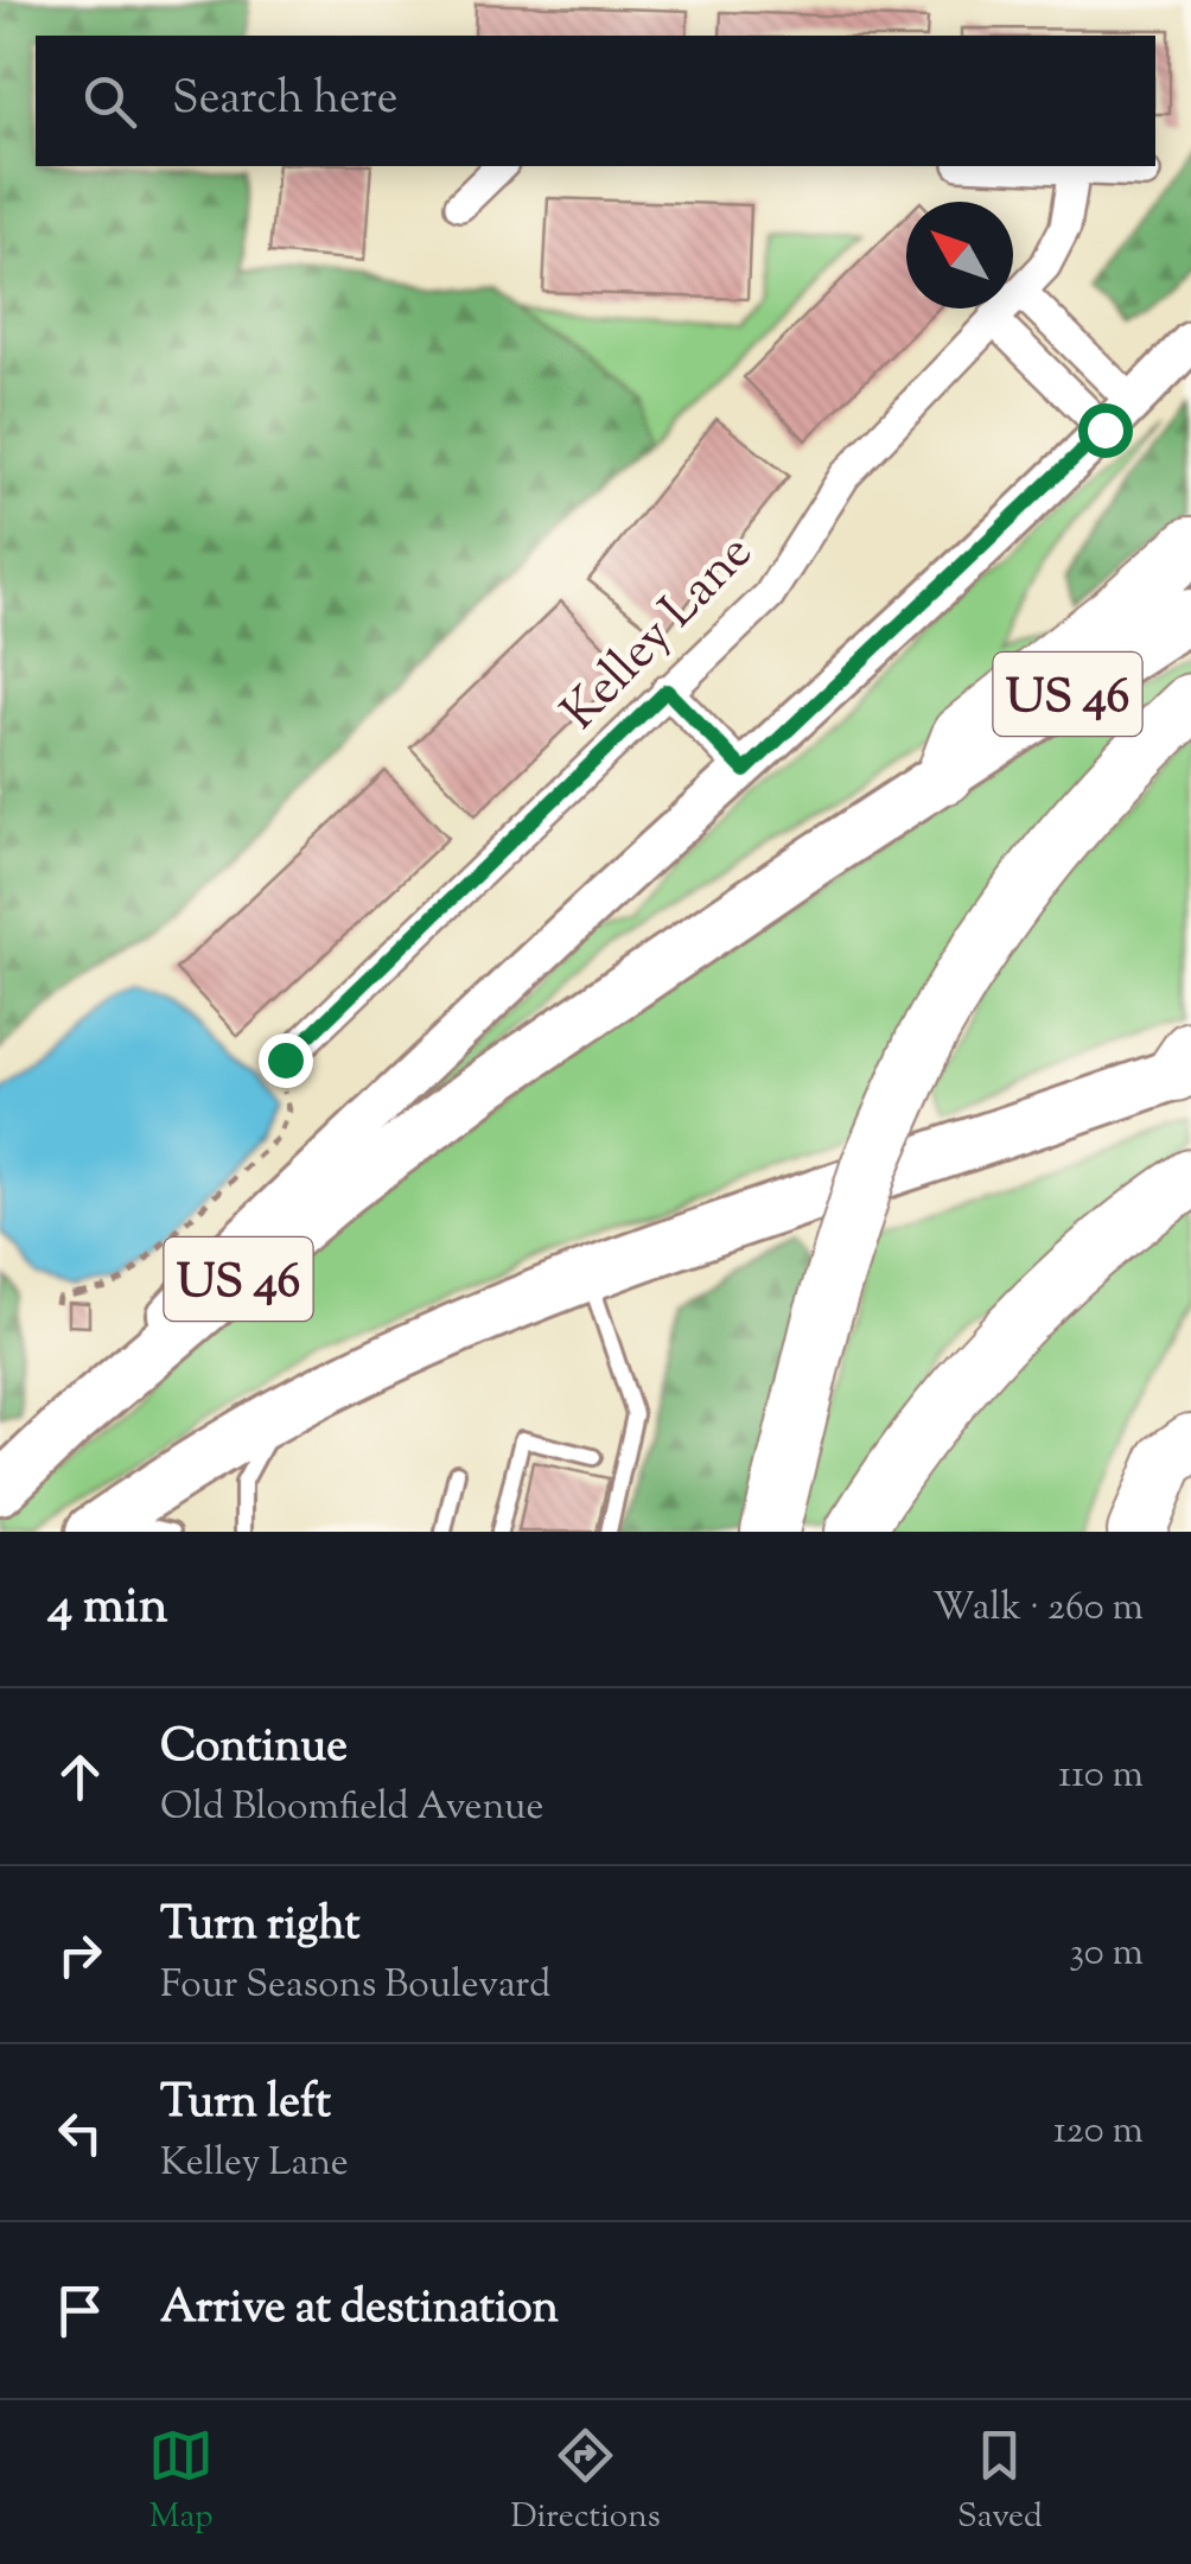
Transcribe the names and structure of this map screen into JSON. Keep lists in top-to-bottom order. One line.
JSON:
{"streets":{"highway":["US 46"],"street":["Kelley Lane"]},"north":"top left","page":{"search":"Search here","heading":["4 min","Walk · 260 m"],"list":[["Continue","Old Bloomfield Avenue","110 m"],["Turn right","Four Seasons Boulevard","30 m"],["Turn left","Kelley Lane","120 m"],"Arrive at destination"],"nav":["Map","Directions","Saved"]}}
